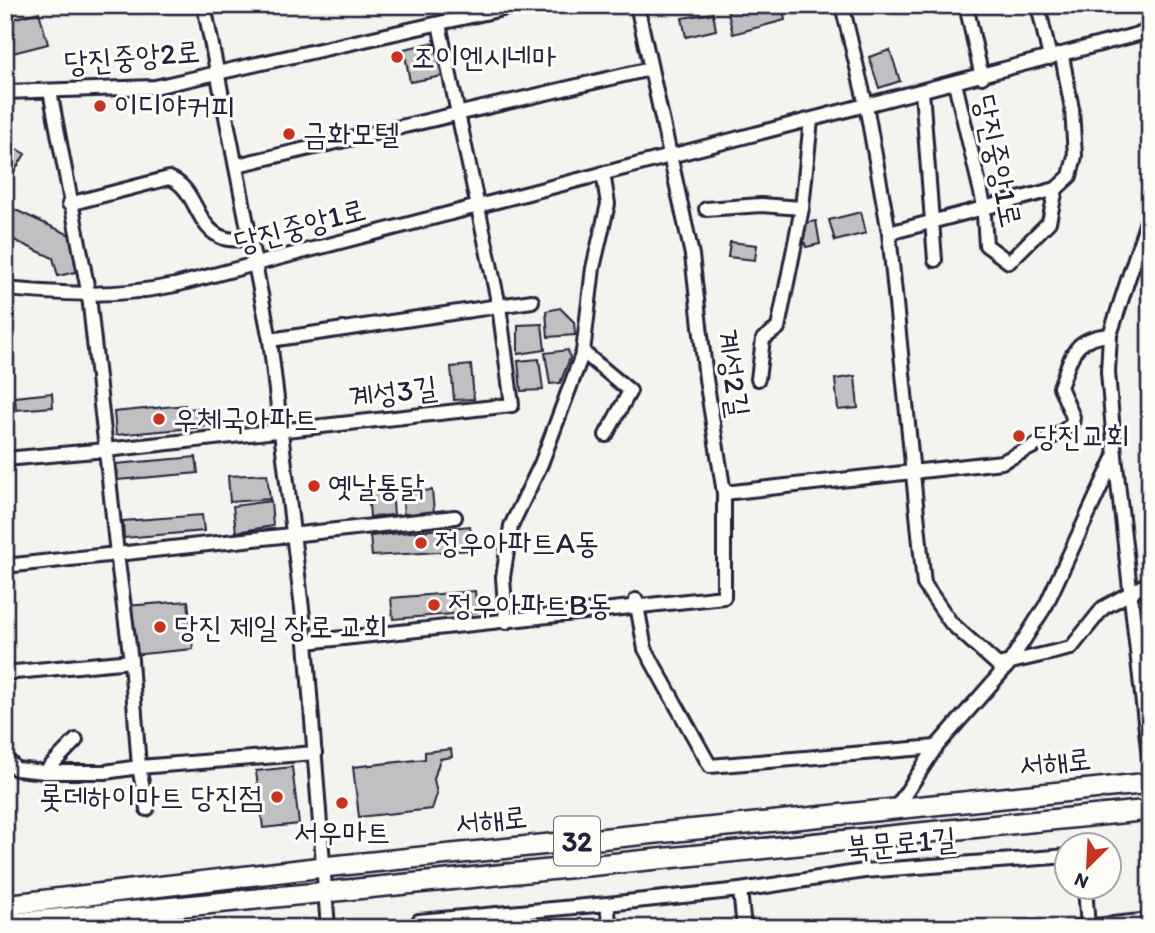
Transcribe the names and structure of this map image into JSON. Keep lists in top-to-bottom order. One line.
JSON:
{"streets":{"main road":["서해로","32"],"street":["당진중앙2로","당진중앙1로","계성2길","계성3길","북문로1길"]},"crossings":[["당진중앙2로","당진중앙1로"],["당진중앙2로","계성3길"],["당진중앙1로","계성2길"]],"places":["조이엔시네마","이디야커피","금화모텔","우체국아파트","당진교회","옛날통닭","정우아파트A동","정우아파트B동","당진 제일 장로 교회","롯데하이마트 당진점","서우마트"],"north":"bottom left"}
